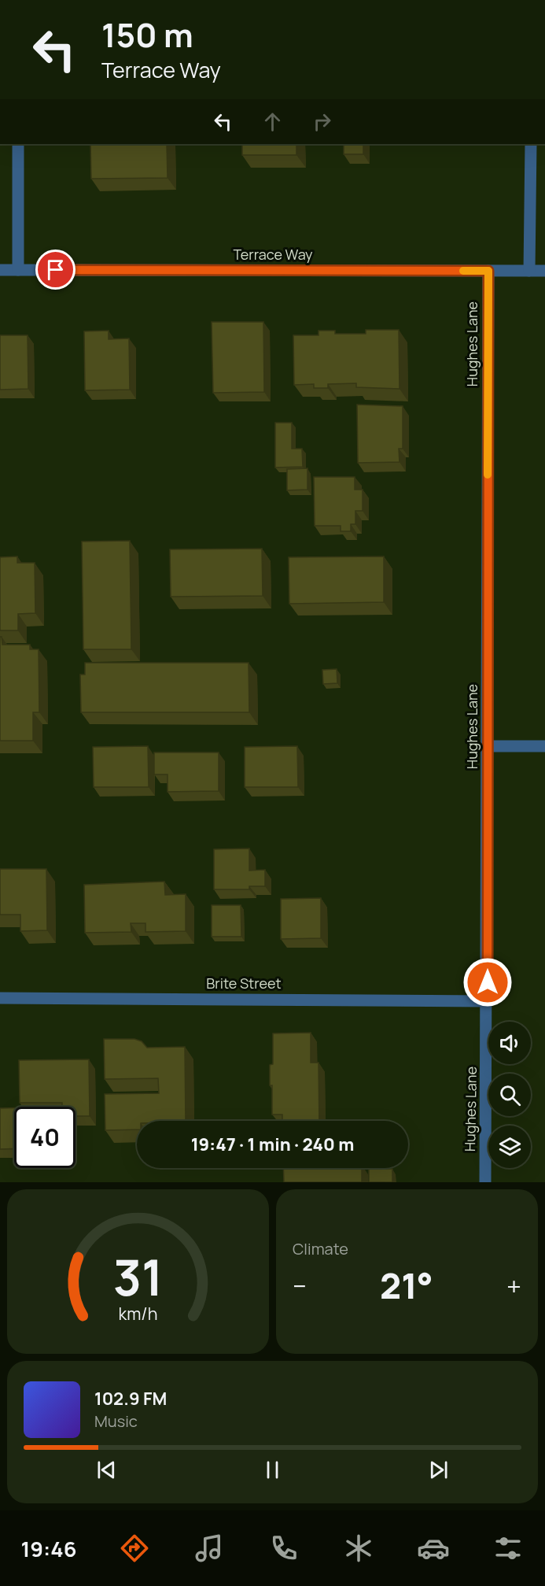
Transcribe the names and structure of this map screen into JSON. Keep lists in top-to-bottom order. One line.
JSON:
{"streets":{"street":["Terrace Way","Hughes Lane","Brite Street"]},"crossings":[["Terrace Way","Hughes Lane"],["Hughes Lane","Brite Street"]],"page":{"turn":["150 m","Terrace Way"],"limit":"40","trip":"19:47 · 1 min · 240 m","tile":"Climate","heat":["−","21°","+"],"song":["102.9 FM","Music"],"tabs":"19:46","gauge":["31","km/h"]}}
